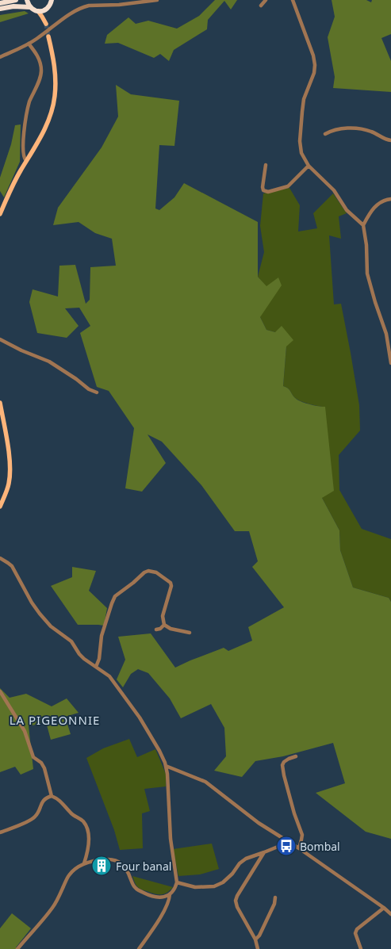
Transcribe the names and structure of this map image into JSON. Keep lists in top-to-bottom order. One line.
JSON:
{"districts":["LA PIGEONNIE"],"places":{"bus stop":["Bombal"],"building":["Four banal"]}}
